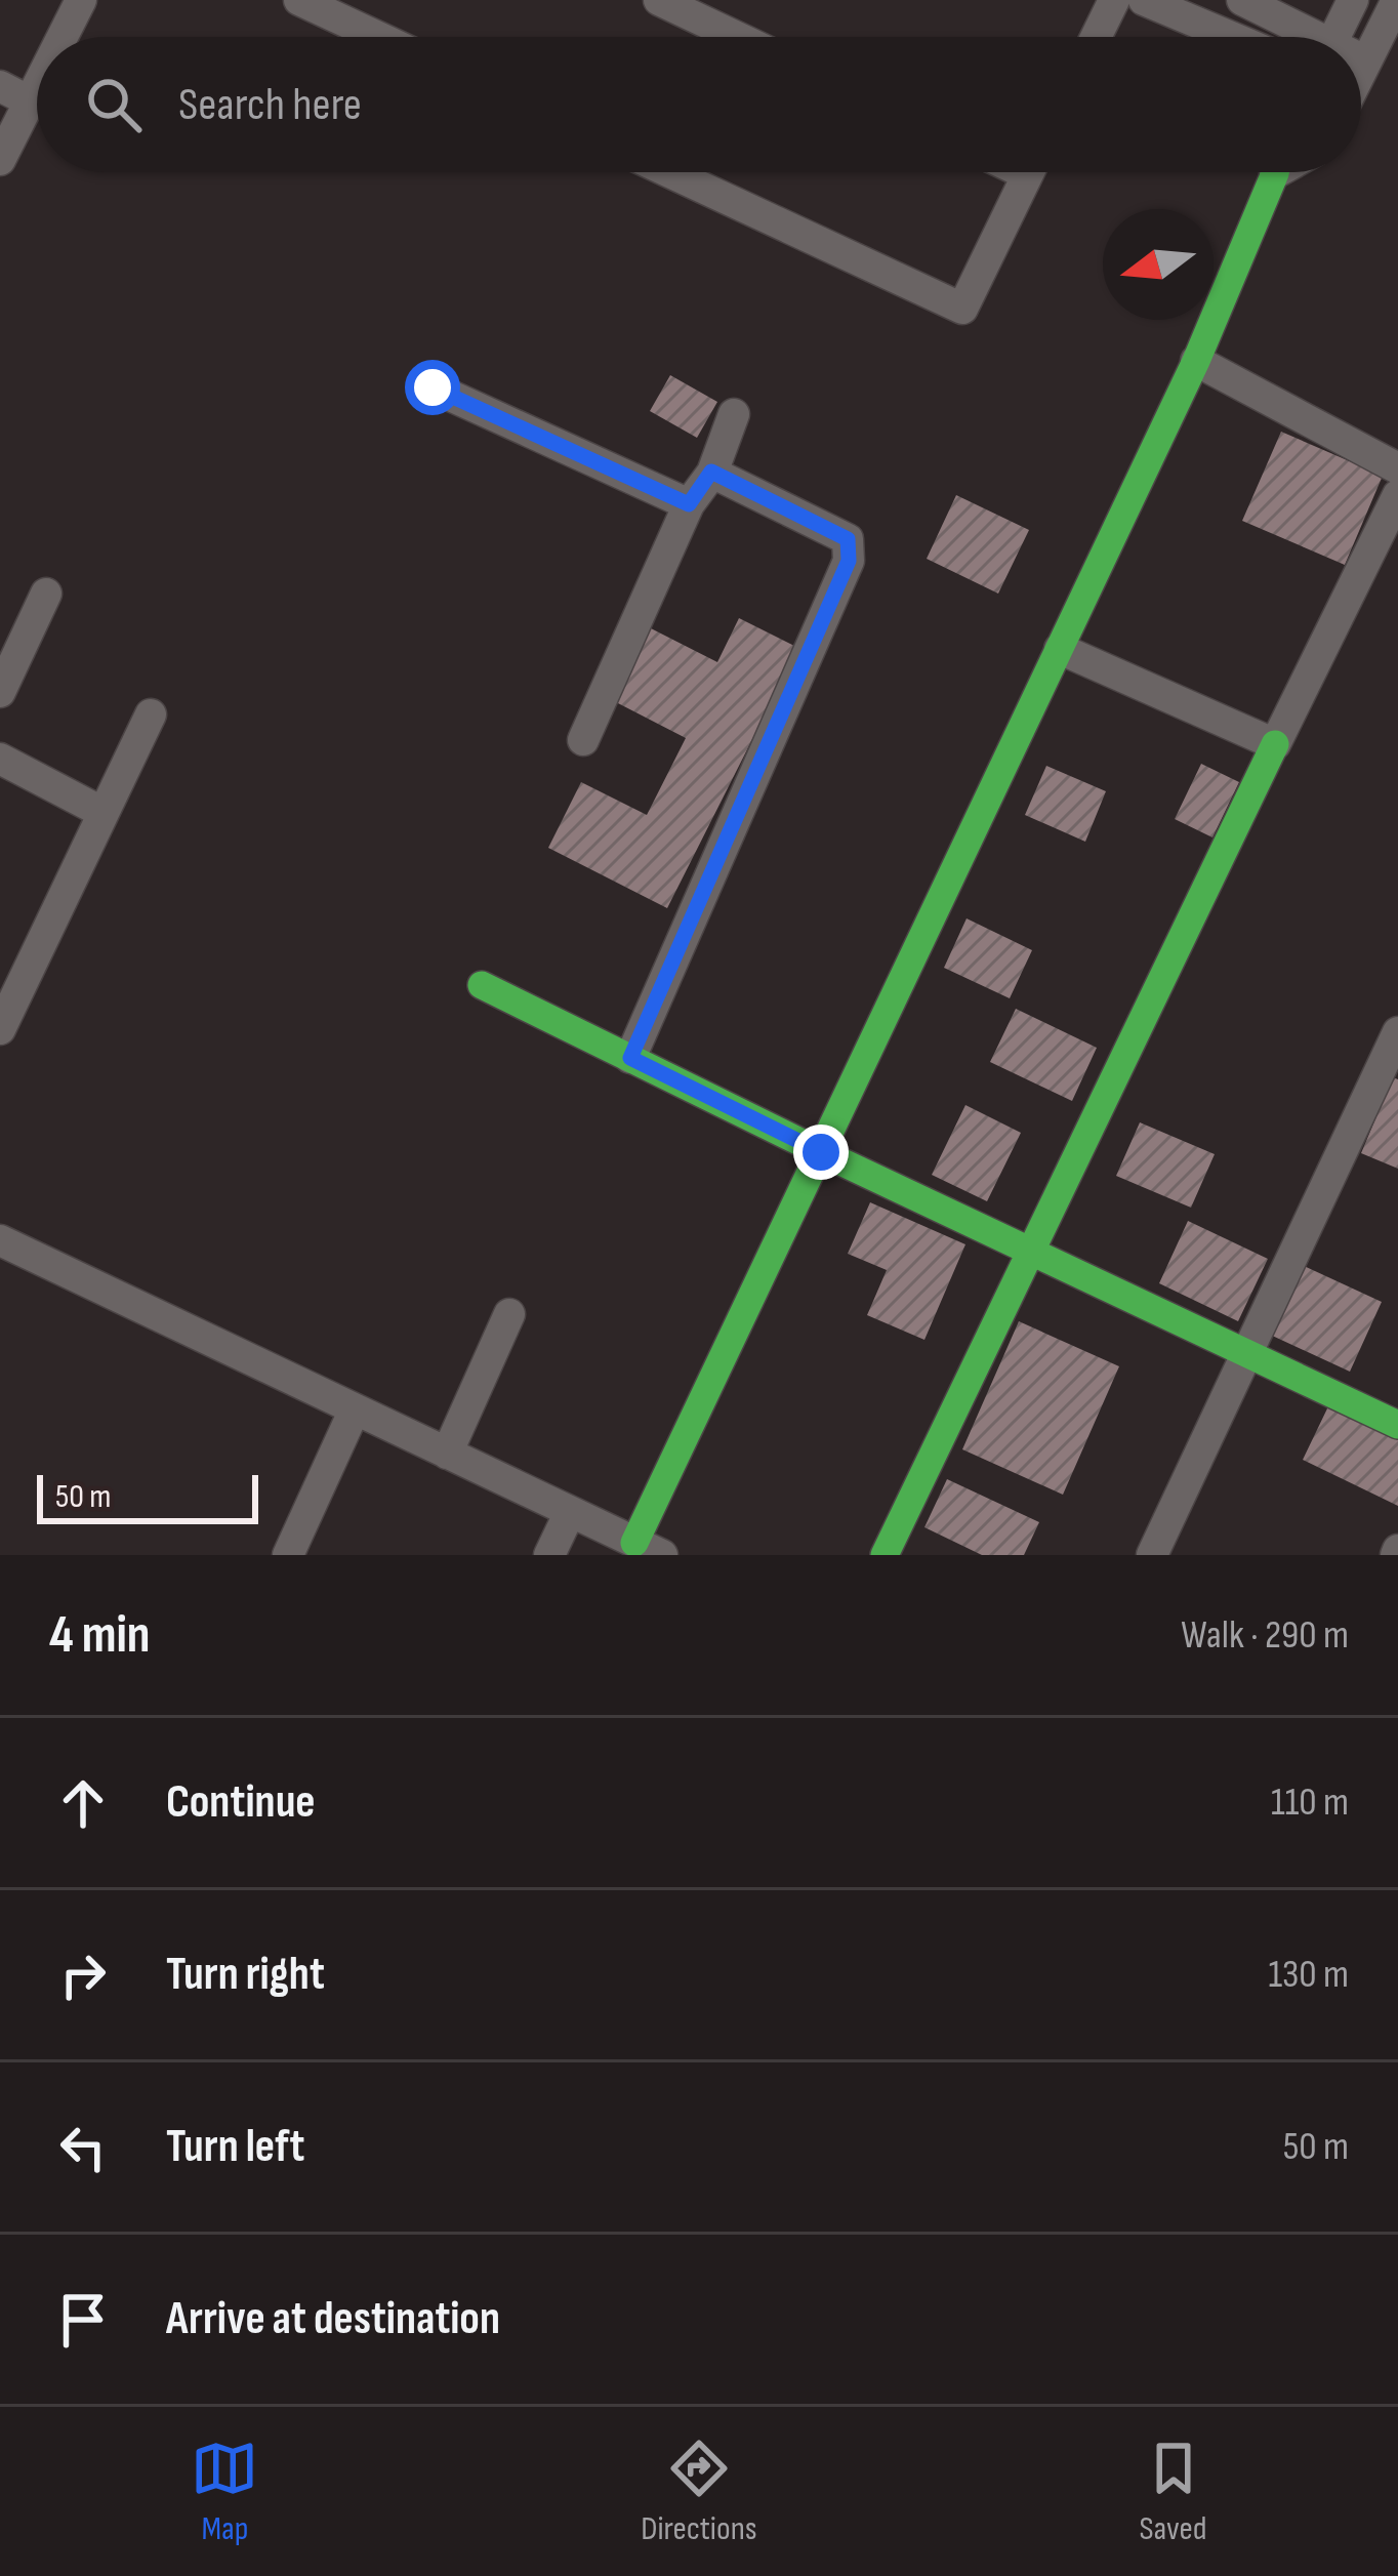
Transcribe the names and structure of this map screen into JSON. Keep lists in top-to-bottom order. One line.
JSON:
{"scale_bar":"50 m","north":"left","page":{"search":"Search here","scale":"50 m","heading":["4 min","Walk · 290 m"],"list":[["Continue","110 m"],["Turn right","130 m"],["Turn left","50 m"],"Arrive at destination"],"nav":["Map","Directions","Saved"]}}
